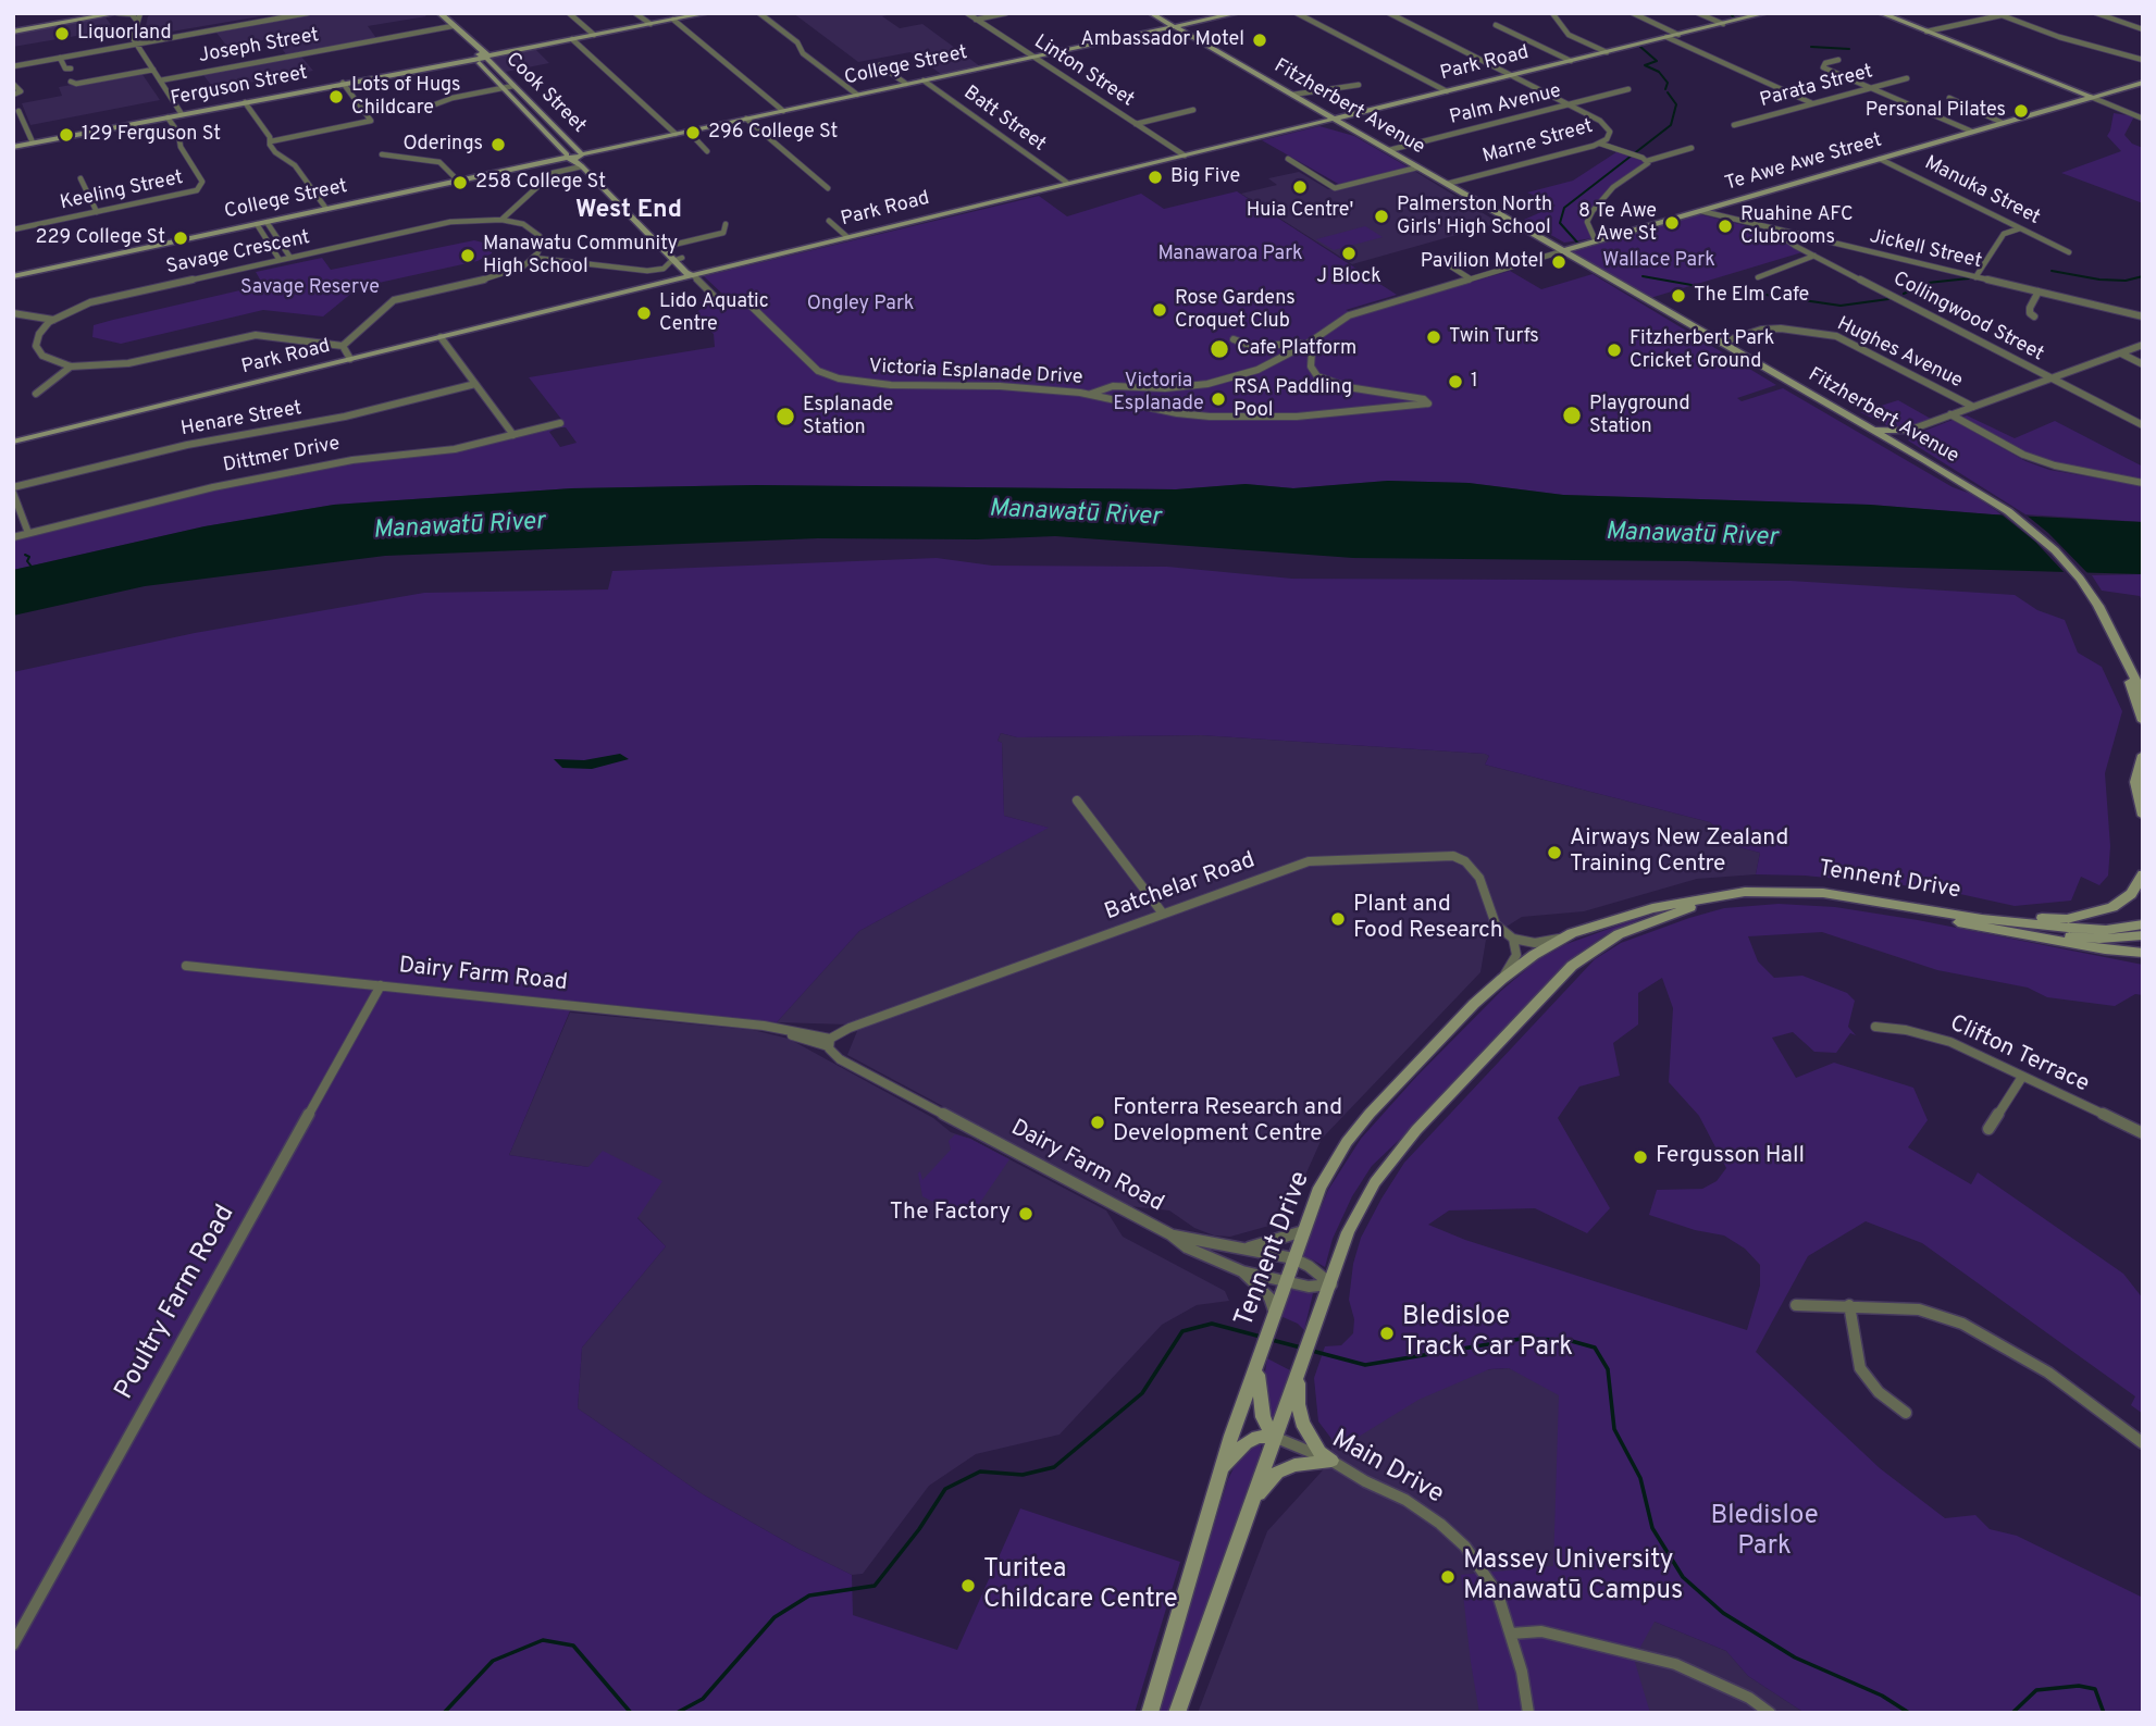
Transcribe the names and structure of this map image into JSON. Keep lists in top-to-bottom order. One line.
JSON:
{"streets":{"main road":["Park Road","College Street","Ferguson Street","Cook Street","Fitzherbert Avenue","Te Awe Awe Street","Tennent Drive"],"street":["Joseph Street","Linton Street","Parata Street","Palm Avenue","Batt Street","Marne Street","Keeling Street","Manuka Street","Jickell Street","Savage Crescent","Collingwood Street","Hughes Avenue","Victoria Esplanade Drive","Henare Street","Dittmer Drive","Batchelar Road","Dairy Farm Road","Clifton Terrace","Poultry Farm Road","Main Drive"]},"crossings":[["Joseph Street","Cook Street"],["Park Road","Linton Street"],["Park Road","Cook Street"],["Park Road","Fitzherbert Avenue"],["Park Road","Batt Street"],["Park Road","Marne Street"],["Park Road","Victoria Esplanade Drive"],["College Street","Linton Street"],["College Street","Cook Street"],["College Street","Fitzherbert Avenue"],["College Street","Batt Street"],["Ferguson Street","Cook Street"],["Ferguson Street","Keeling Street"],["Cook Street","Victoria Esplanade Drive"],["Palm Avenue","Fitzherbert Avenue"],["Palm Avenue","Marne Street"],["Fitzherbert Avenue","Marne Street"],["Fitzherbert Avenue","Te Awe Awe Street"],["Fitzherbert Avenue","Hughes Avenue"],["Te Awe Awe Street","Manuka Street"],["Te Awe Awe Street","Jickell Street"],["Jickell Street","Collingwood Street"],["Tennent Drive","Dairy Farm Road"],["Tennent Drive","Main Drive"],["Batchelar Road","Dairy Farm Road"],["Dairy Farm Road","Poultry Farm Road"]],"districts":["West End"],"water":["Manawatū River"],"parks":["Manawaroa Park","Wallace Park","Savage Reserve","Ongley Park","Victoria Esplanade","Bledisloe Park"],"places":["Liquorland","Ambassador Motel","Lots of Hugs Childcare","Personal Pilates","296 College St","129 Ferguson St","Oderings","Big Five","258 College St","Huia Centre'","Palmerston North Girls' High School","8 Te Awe Awe St","Ruahine AFC Clubrooms","229 College St","J Block","Manawatu Community High School","Pavilion Motel","The Elm Cafe","Rose Gardens Croquet Club","Lido Aquatic Centre","Twin Turfs","Cafe Platform","Fitzherbert Park Cricket Ground","1","RSA Paddling Pool","Playground Station","Esplanade Station","Airways New Zealand Training Centre","Plant and Food Research","Fonterra Research and Development Centre","Fergusson Hall","The Factory","Bledisloe Track Car Park","Massey University Manawatū Campus","Turitea Childcare Centre"]}
